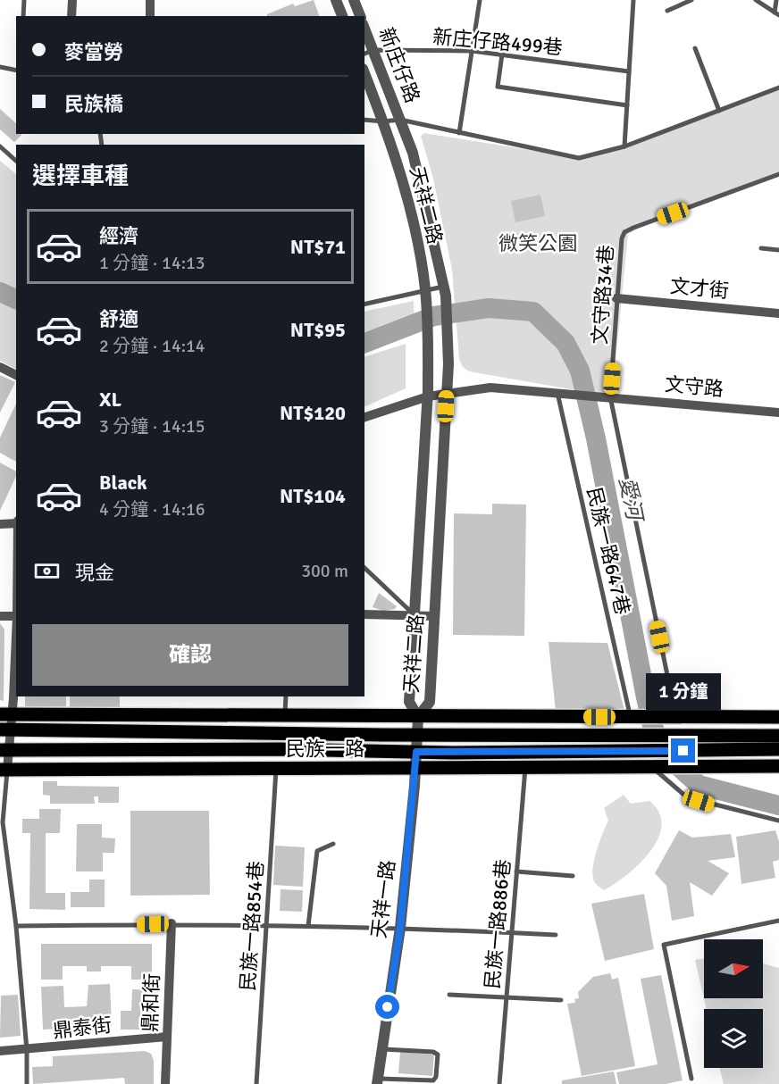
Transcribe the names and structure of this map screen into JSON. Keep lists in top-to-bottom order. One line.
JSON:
{"streets":{"main road":["民族一路"],"street":["新庄仔路","天祥二路","文才街","文守路","天祥一路","鼎和街","鼎泰街"],"lane":["新庄仔路499巷","文守路34巷","民族一路647巷","民族一路886巷","民族一路854巷"]},"crossings":[["新庄仔路499巷","新庄仔路"],["新庄仔路","天祥二路"],["天祥二路","民族一路"],["天祥二路","天祥一路"],["文才街","文守路34巷"],["文守路34巷","文守路"],["文守路34巷","民族一路"],["文守路","民族一路647巷"],["民族一路647巷","民族一路"],["民族一路","天祥一路"],["民族一路","民族一路886巷"],["民族一路","民族一路854巷"],["鼎和街","鼎泰街"]],"water":["愛河"],"parks":["微笑公園"],"north":"right","page":{"banner":["麥當勞","民族橋"],"heading":"選擇車種","list":[{"name":"經濟","note":"1 分鐘 · 14:13","value":"NT$71"},{"name":"舒適","note":"2 分鐘 · 14:14","value":"NT$95"},{"name":"XL","note":"3 分鐘 · 14:15","value":"NT$120"},{"name":"Black","note":"4 分鐘 · 14:16","value":"NT$104"}],"pay":["現金","300 m"],"buttons":"確認","bubble":"1 分鐘"}}
